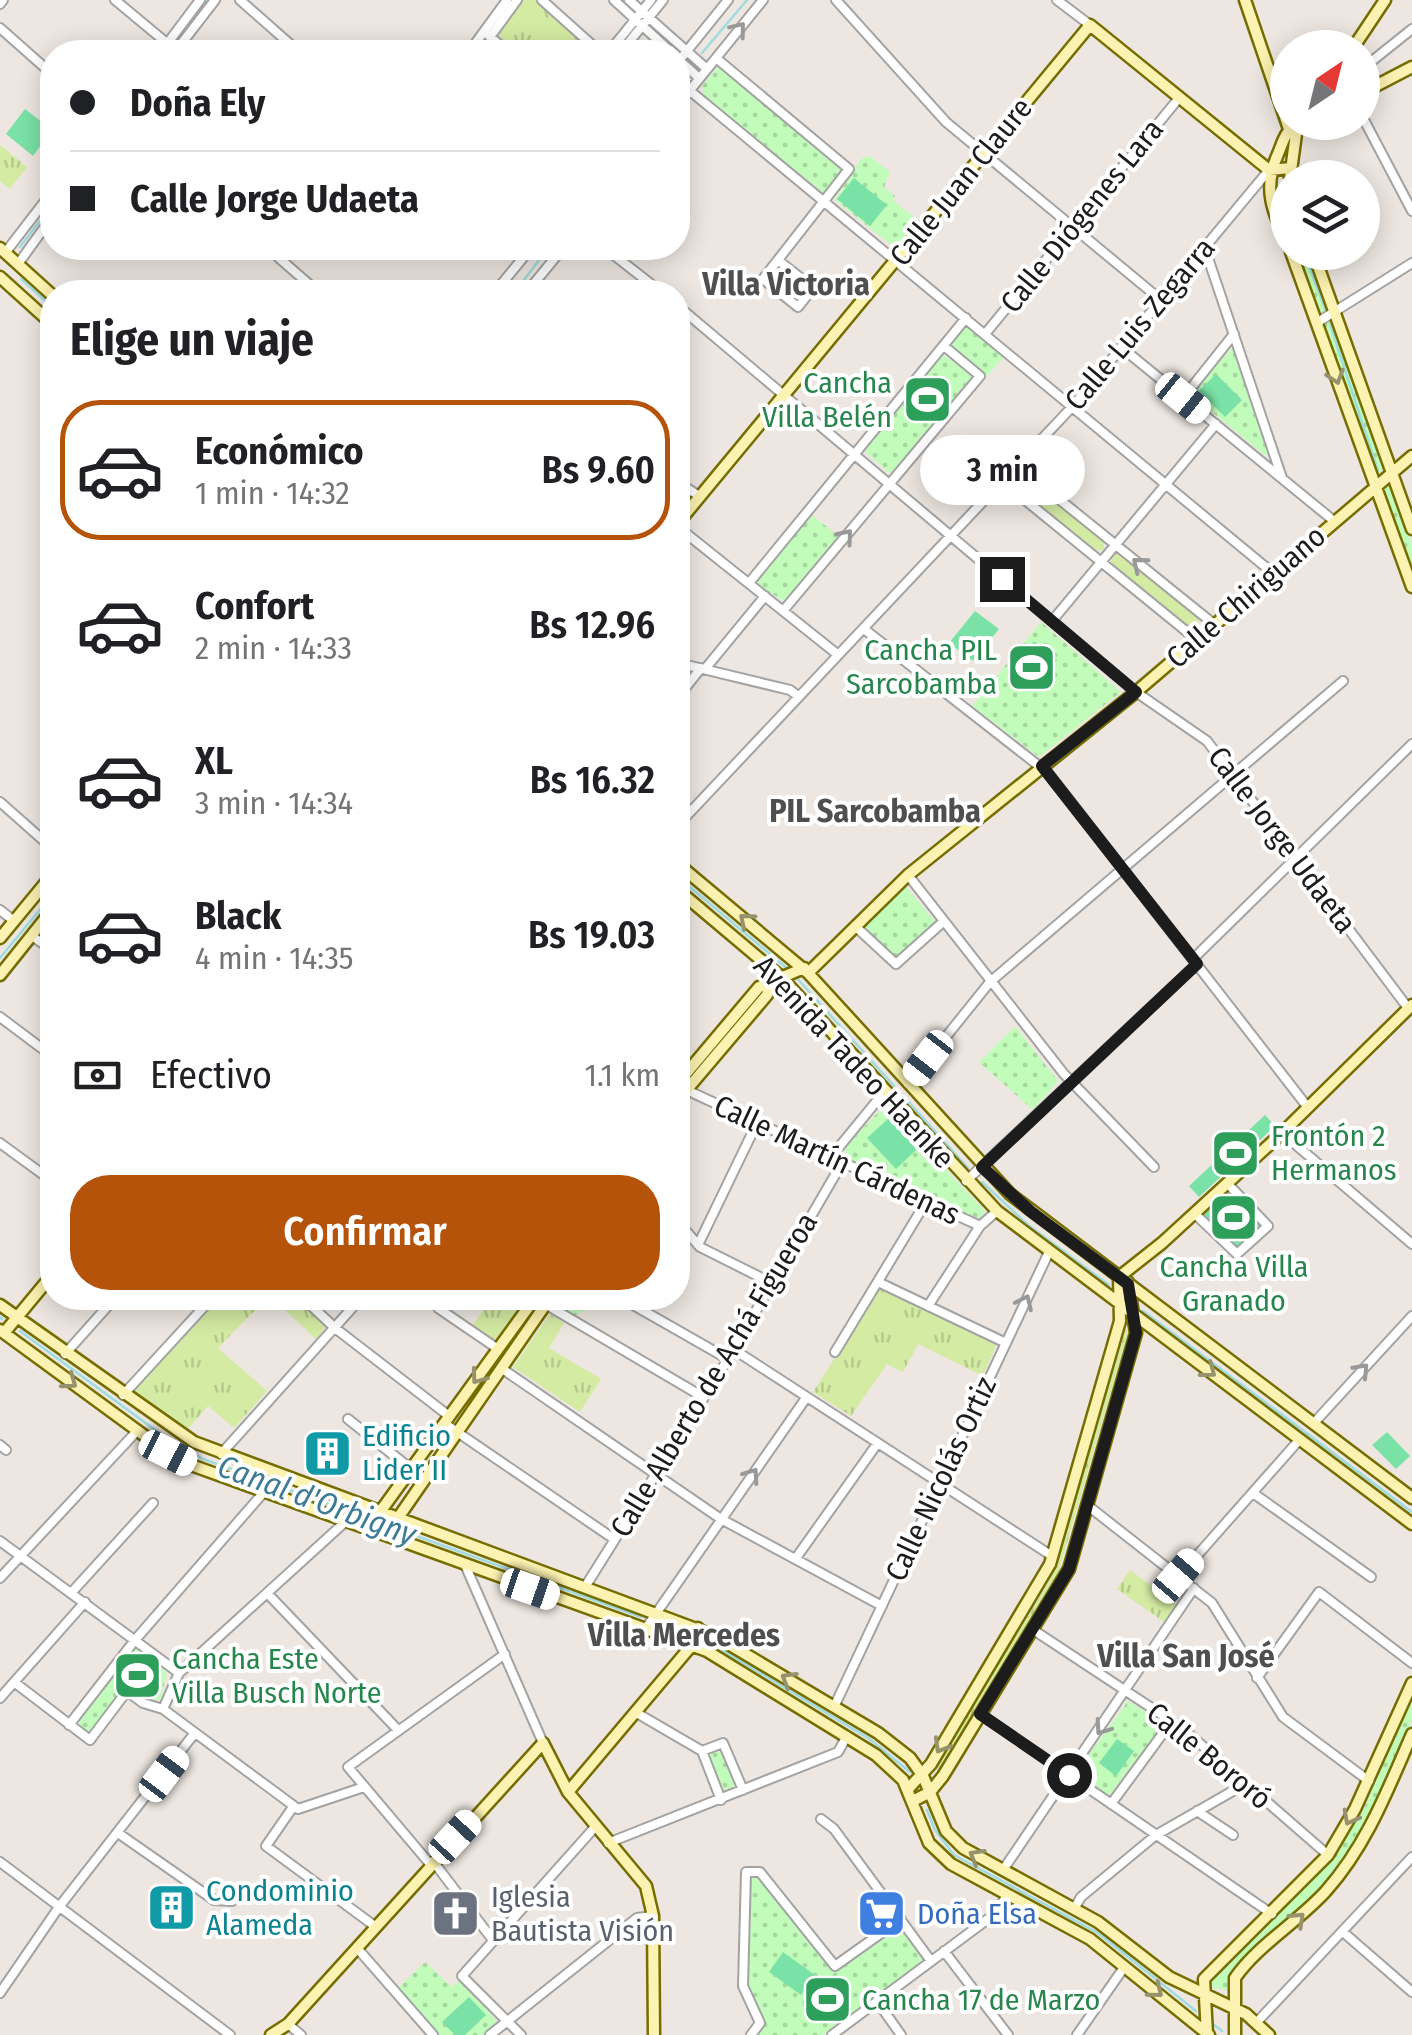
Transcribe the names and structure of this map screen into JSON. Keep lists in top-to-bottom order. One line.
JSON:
{"streets":{"main road":["Calle Juan Claure","Calle Chiriguano","Avenida Tadeo Haenke"],"street":["Calle Diógenes Lara","Calle Luis Zegarra","Calle Jorge Udaeta","Calle Martín Cárdenas","Calle Alberto de Achá Figueroa","Calle Nicolás Ortiz","Calle Bororó"]},"crossings":[["Calle Juan Claure","Calle Jorge Udaeta"],["Calle Luis Zegarra","Calle Jorge Udaeta"],["Calle Chiriguano","Calle Jorge Udaeta"],["Calle Chiriguano","Avenida Tadeo Haenke"],["Avenida Tadeo Haenke","Calle Martín Cárdenas"],["Avenida Tadeo Haenke","Calle Nicolás Ortiz"],["Calle Martín Cárdenas","Calle Alberto de Achá Figueroa"]],"districts":["Villa Victoria","PIL Sarcobamba","Villa Mercedes","Villa San José"],"water":["Canal d'Orbigny"],"places":{"sports":["Cancha Villa Belén","Cancha PIL Sarcobamba","Frontón 2 Hermanos","Cancha Villa Granado","Cancha Este Villa Busch Norte","Cancha 17 de Marzo"],"building":["Edificio Lider II","Condominio Alameda"],"church":["Iglesia Bautista Visión"],"supermarket":["Doña Elsa"]},"north":"top right","page":{"banner":["Doña Ely","Calle Jorge Udaeta"],"heading":"Elige un viaje","list":[{"name":"Económico","note":"1 min · 14:32","value":"Bs 9.60"},{"name":"Confort","note":"2 min · 14:33","value":"Bs 12.96"},{"name":"XL","note":"3 min · 14:34","value":"Bs 16.32"},{"name":"Black","note":"4 min · 14:35","value":"Bs 19.03"}],"bubble":"3 min","pay":["Efectivo","1.1 km"],"buttons":"Confirmar"}}
